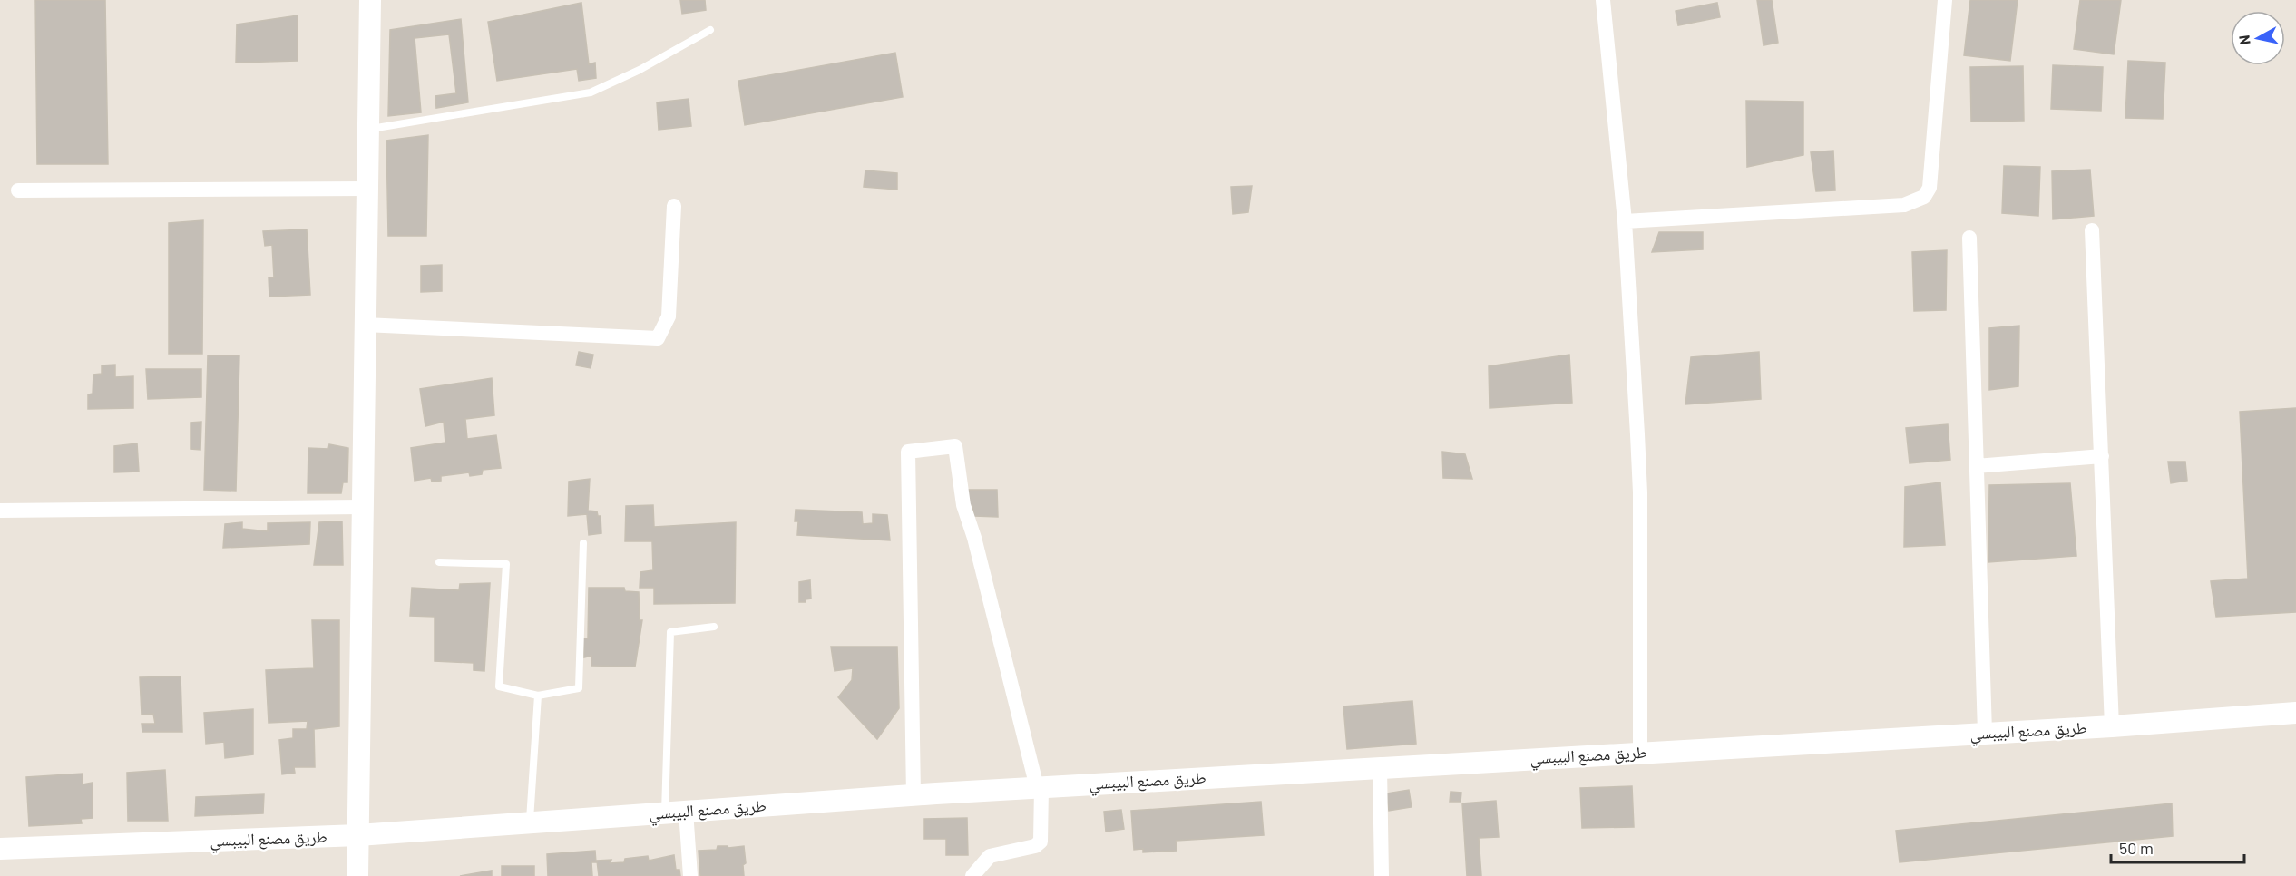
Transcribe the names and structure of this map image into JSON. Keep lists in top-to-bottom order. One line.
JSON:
{"streets":{"main road":["طريق مصنع البيبسي"]},"scale_bar":"50 m","north":"left"}
